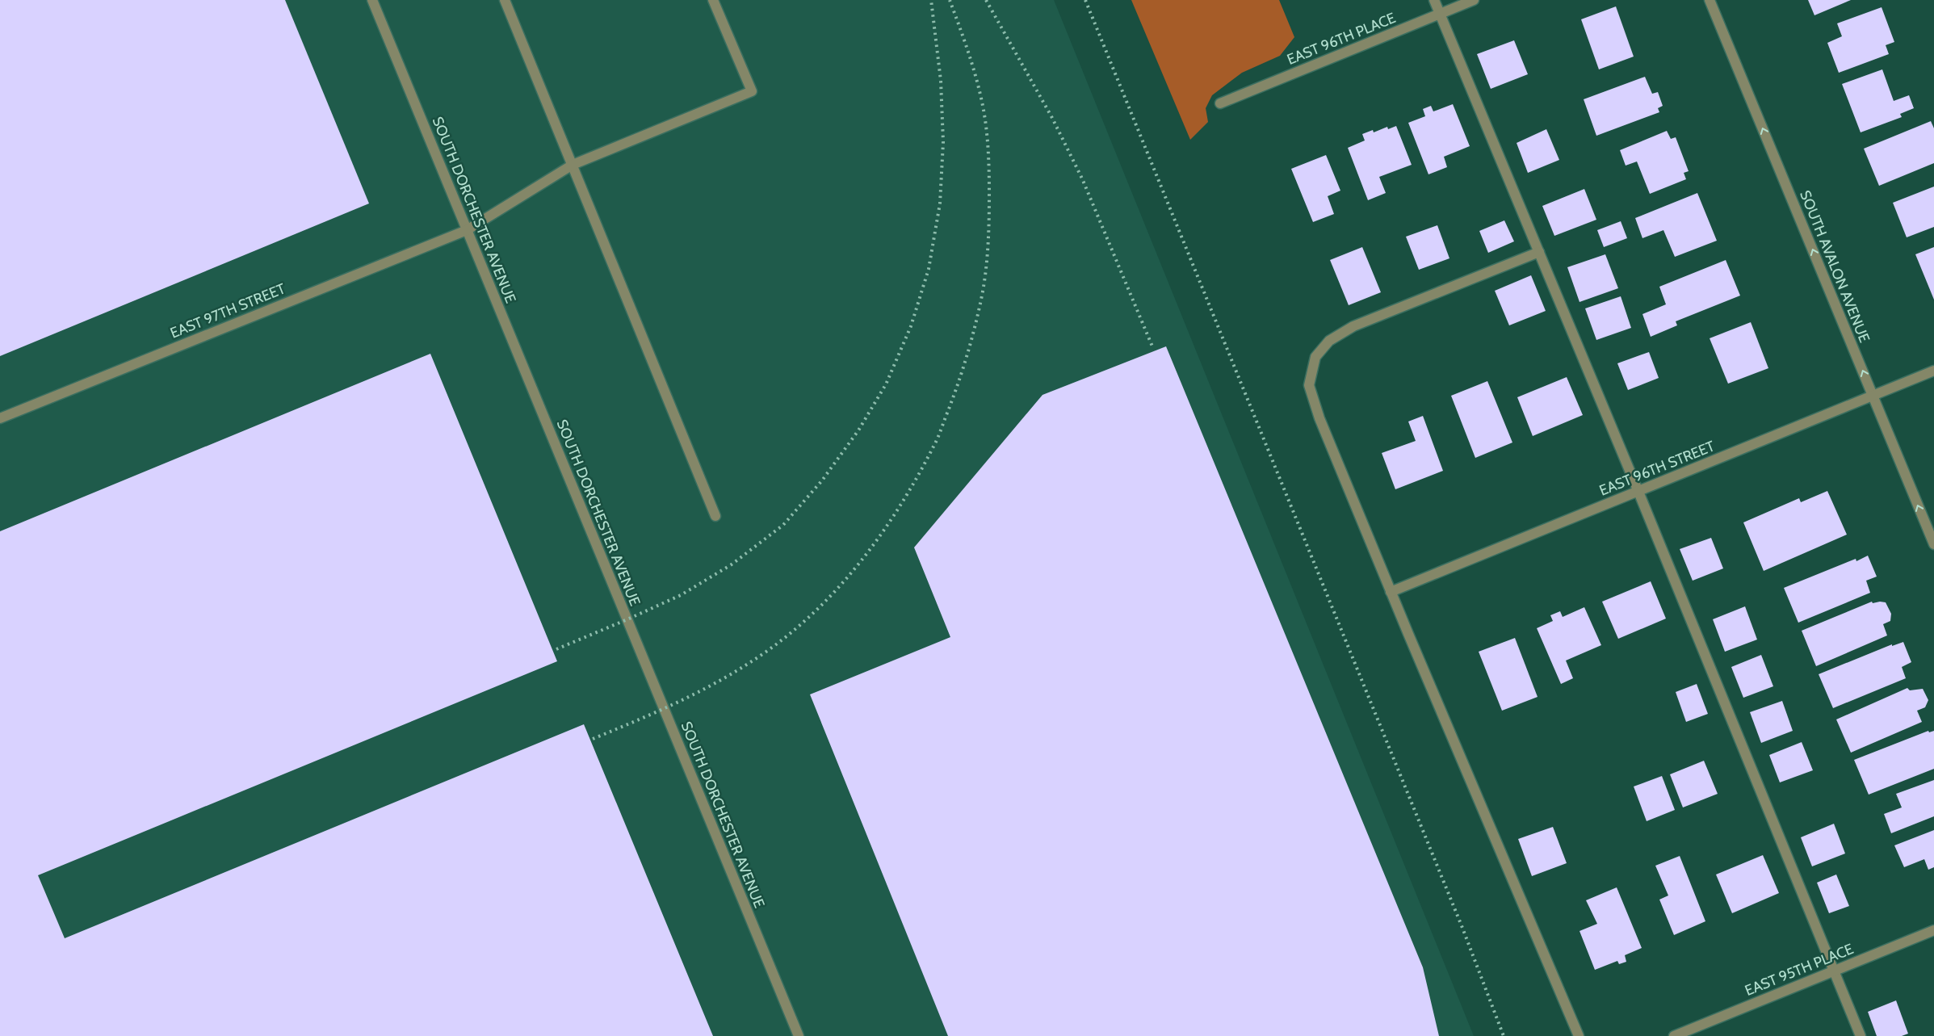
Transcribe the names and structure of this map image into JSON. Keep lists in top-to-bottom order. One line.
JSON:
{"streets":{"street":["EAST 96TH PLACE","SOUTH DORCHESTER AVENUE","SOUTH AVALON AVENUE","EAST 97TH STREET","EAST 96TH STREET","EAST 95TH PLACE"]},"crossings":[["SOUTH DORCHESTER AVENUE","EAST 97TH STREET"],["SOUTH AVALON AVENUE","EAST 96TH STREET"]],"one_way":["SOUTH AVALON AVENUE"]}
